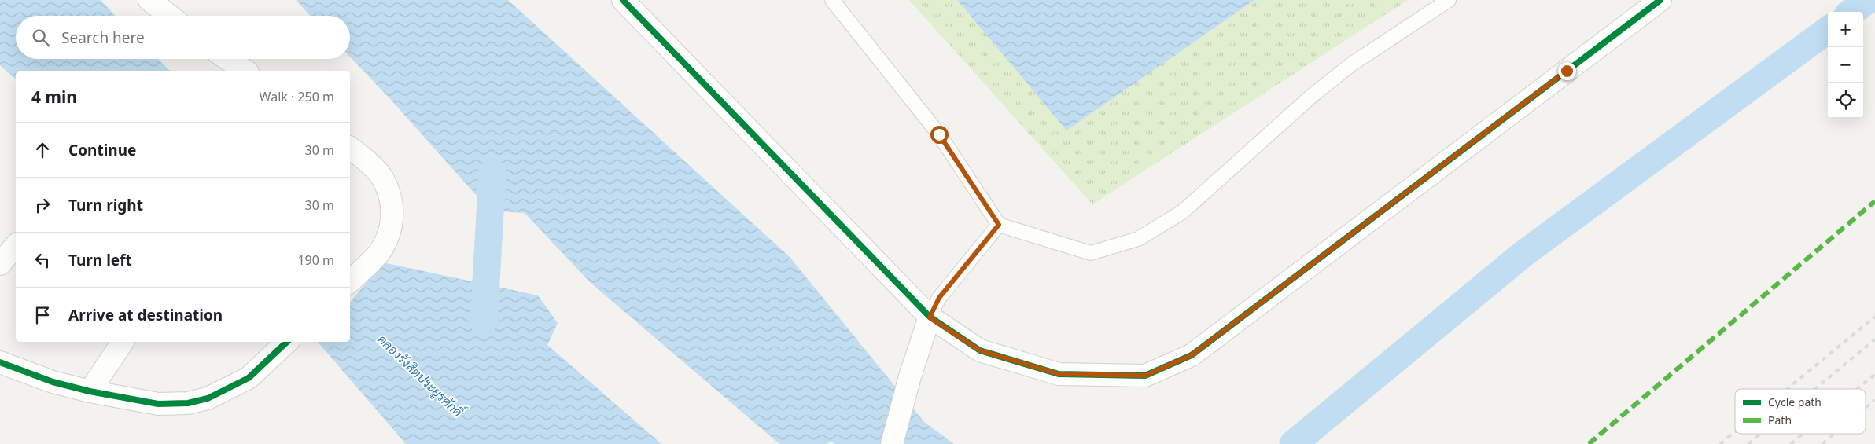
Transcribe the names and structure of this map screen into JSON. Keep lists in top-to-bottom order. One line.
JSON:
{"water":["คลองรังสิตประยูรศักดิ์"],"legend":["Cycle path","Path"],"page":{"map_buttons":["+","−"],"search":"Search here","heading":["4 min","Walk · 250 m"],"list":[["Continue","30 m"],["Turn right","30 m"],["Turn left","190 m"],"Arrive at destination"]}}
